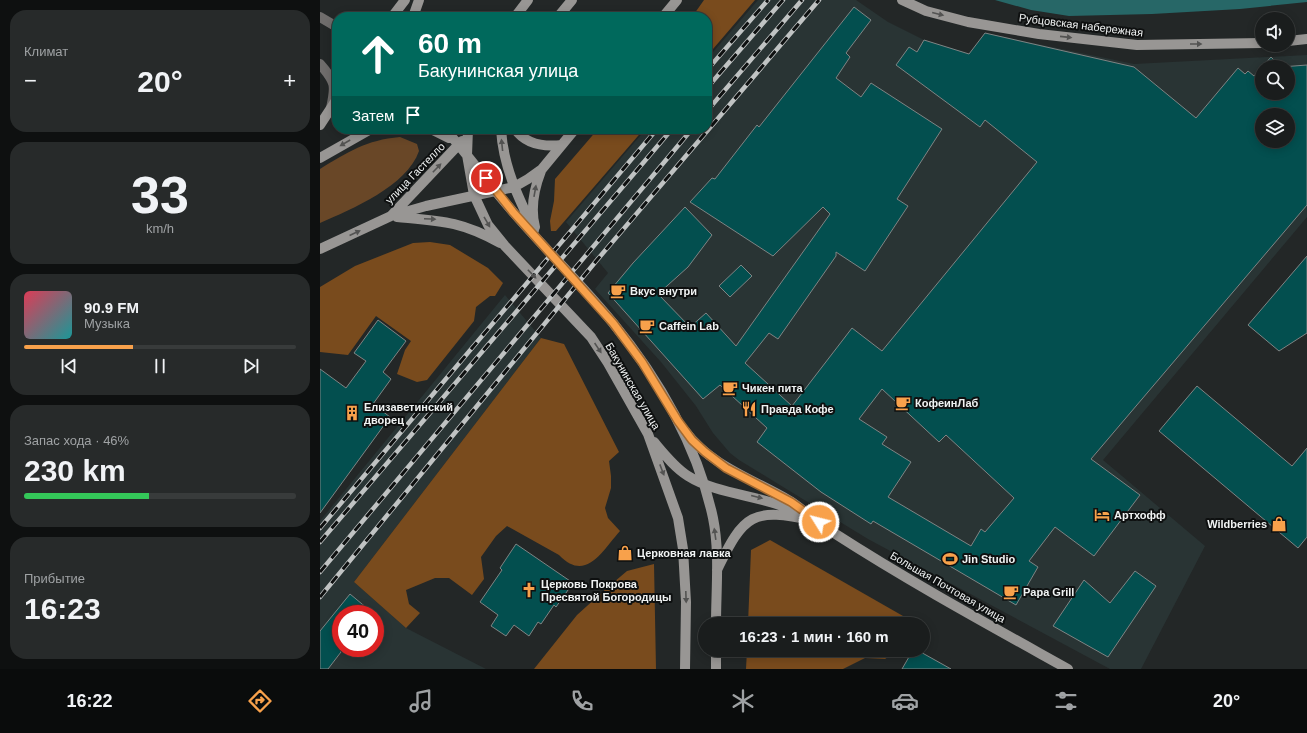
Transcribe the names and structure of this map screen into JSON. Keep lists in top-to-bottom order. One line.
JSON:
{"streets":{"main road":["Рубцовская набережная","улица Гастелло","Бакунинская улица","Большая Почтовая улица"]},"crossings":[["улица Гастелло","Бакунинская улица"],["Бакунинская улица","Большая Почтовая улица"]],"one_way":["Рубцовская набережная"],"places":{"cafe":["Вкус внутри","Caffein Lab","Чикен пита","КофеинЛаб","Papa Grill"],"restaurant":["Правда Кофе"],"building":["Елизаветинский дворец"],"hotel":["Артхофф"],"shop":["Wildberries","Церковная лавка"],"sports":["Jin Studio"],"church":["Церковь Покрова Пресвятой Богородицы"]},"page":{"tile":["Климат",["33","km/h"],["Запас хода · 46%","230 km"],["Прибытие","16:23"]],"turn":["60 m","Бакунинская улица"],"heat":["−","20°","+"],"then":"Затем","song":["90.9 FM","Музыка"],"limit":"40","trip":"16:23 · 1 мин · 160 m","tabs":["16:22","20°"]}}
